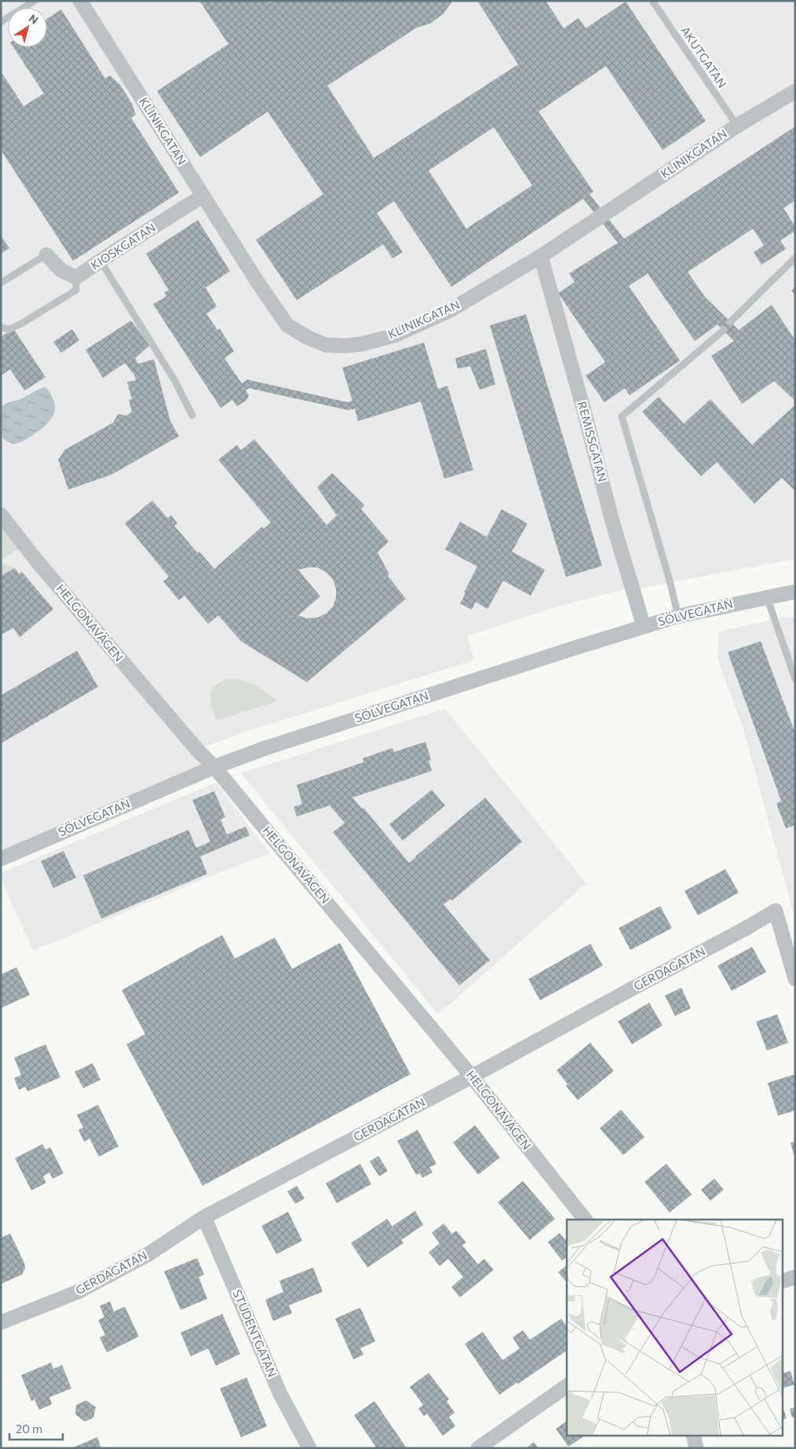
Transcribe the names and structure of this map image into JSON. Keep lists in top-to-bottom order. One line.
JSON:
{"streets":{"street":["KLINIKGATAN","KIOSKGATAN","REMISSGATAN","SÖLVEGATAN","HELGONAVÄGEN","GERDAGATAN","STUDENTGATAN"],"lane":["AKUTGATAN"]},"crossings":[["AKUTGATAN","KLINIKGATAN"],["KLINIKGATAN","KIOSKGATAN"],["KLINIKGATAN","REMISSGATAN"],["REMISSGATAN","SÖLVEGATAN"],["SÖLVEGATAN","HELGONAVÄGEN"],["HELGONAVÄGEN","GERDAGATAN"],["GERDAGATAN","STUDENTGATAN"]],"scale_bar":"20 m","north":"top right"}
